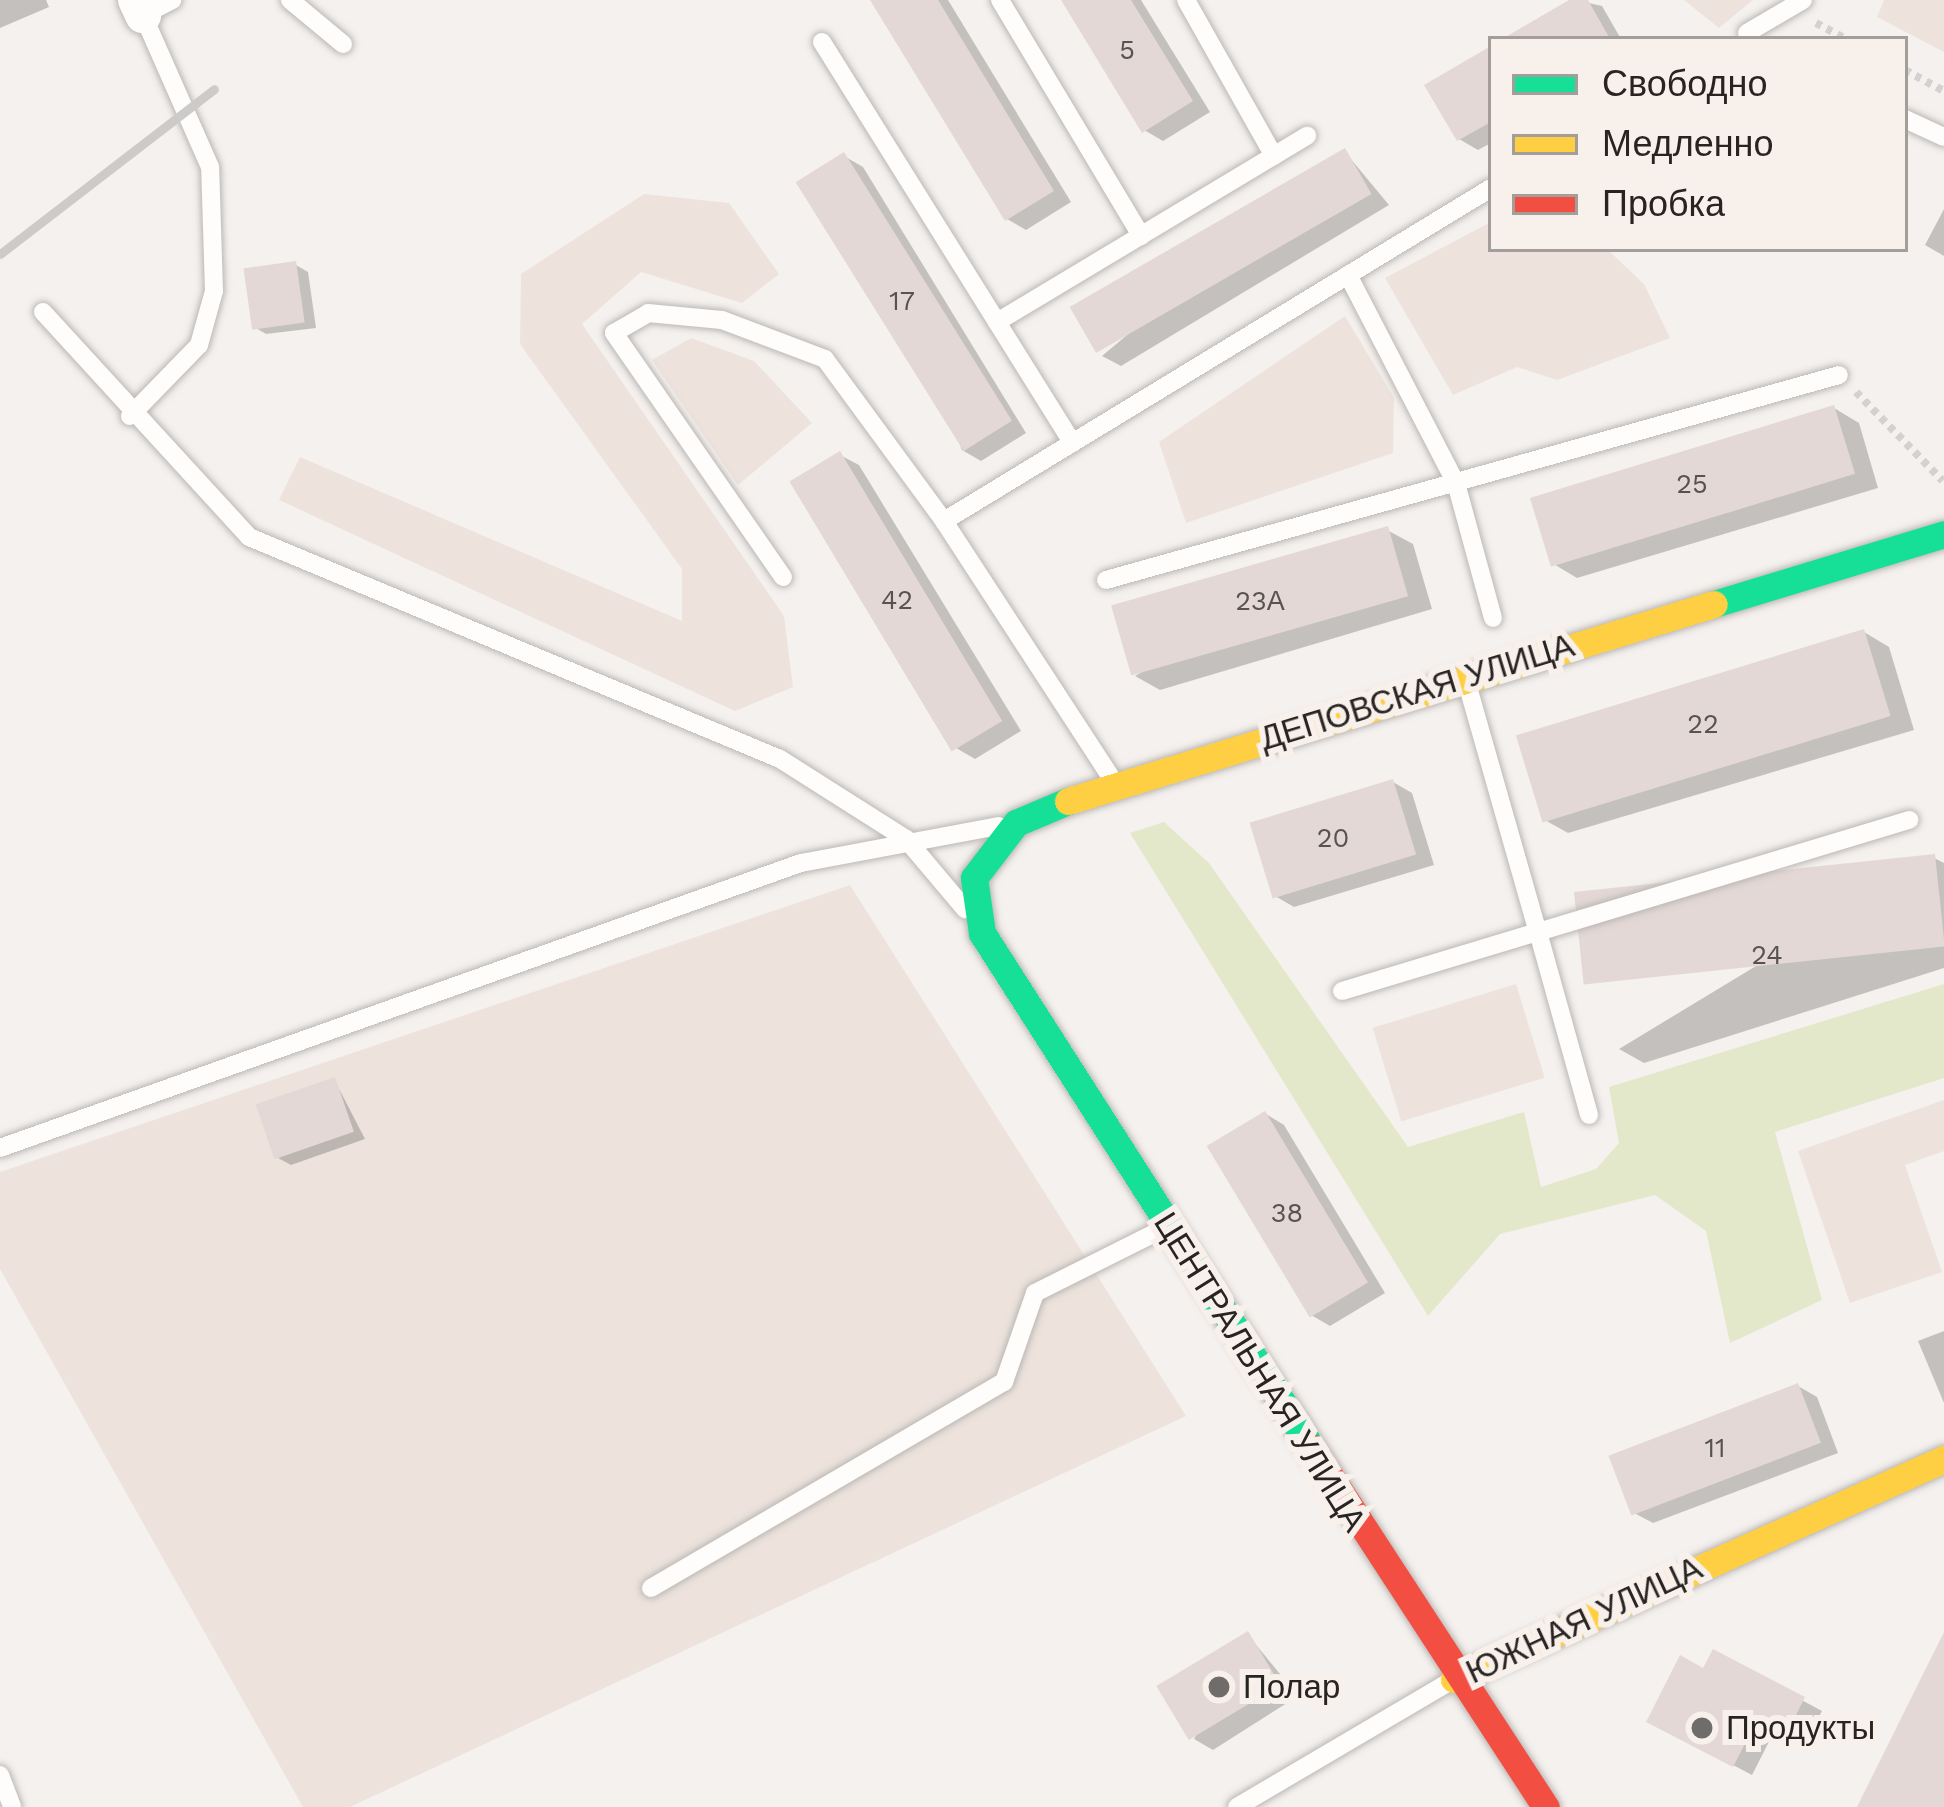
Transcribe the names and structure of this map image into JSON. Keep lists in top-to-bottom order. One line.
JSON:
{"streets":{"street":["ДЕПОВСКАЯ УЛИЦА","ЦЕНТРАЛЬНАЯ УЛИЦА","ЮЖНАЯ УЛИЦА"]},"crossings":[["ЦЕНТРАЛЬНАЯ УЛИЦА","ЮЖНАЯ УЛИЦА"]],"places":["Полар","Продукты"],"house_numbers":["5","17","25","42","23А","22","20","24","38","11"],"legend":["Свободно","Медленно","Пробка"]}
